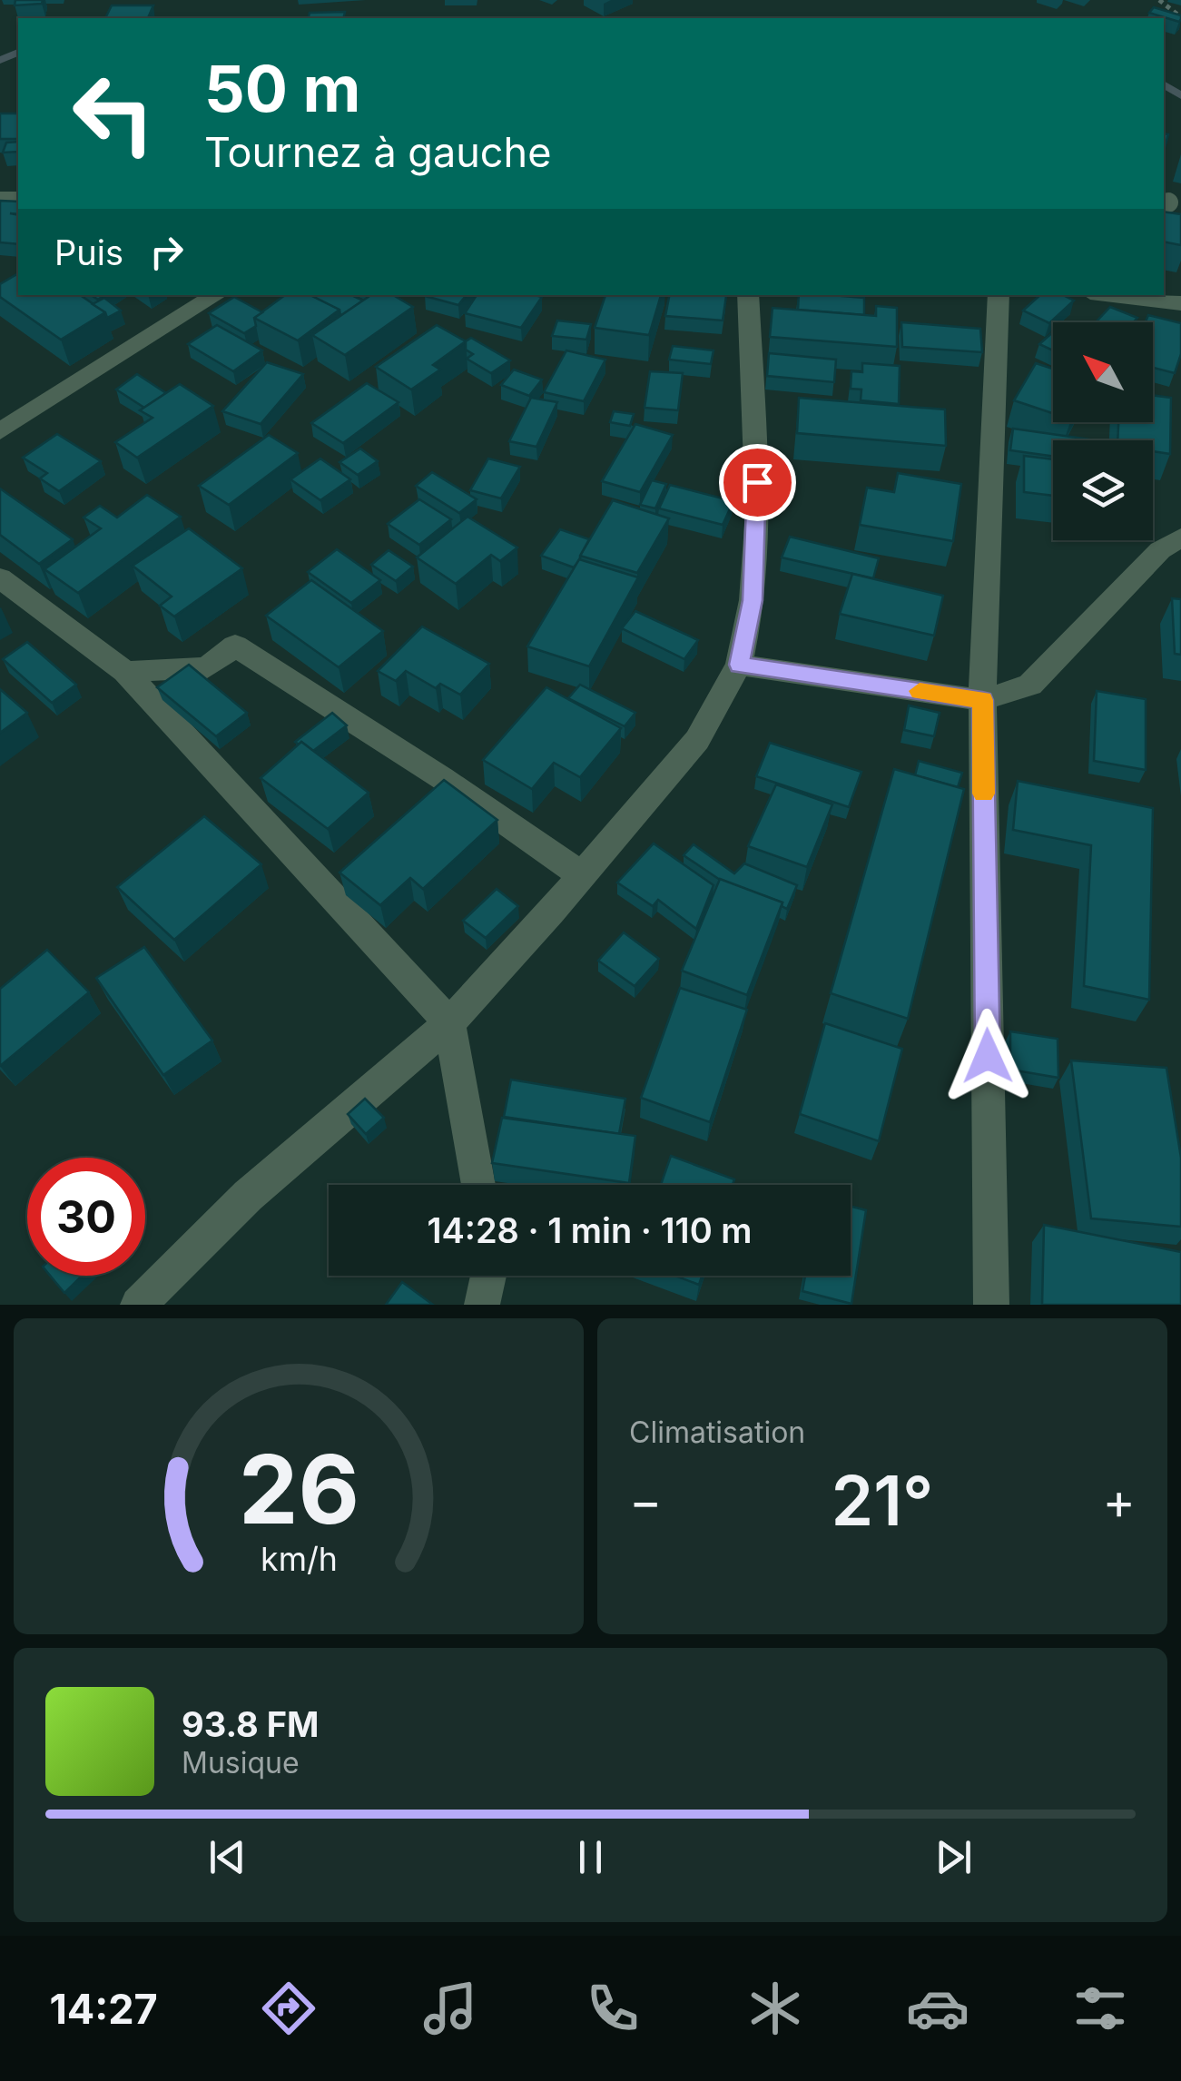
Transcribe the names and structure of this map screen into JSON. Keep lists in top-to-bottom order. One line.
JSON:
{"north":"top left","page":{"turn":["50 m","Tournez à gauche"],"then":"Puis","limit":"30","trip":"14:28 · 1 min · 110 m","tile":"Climatisation","heat":["−","21°","+"],"song":["93.8 FM","Musique"],"tabs":"14:27","gauge":["26","km/h"]}}
